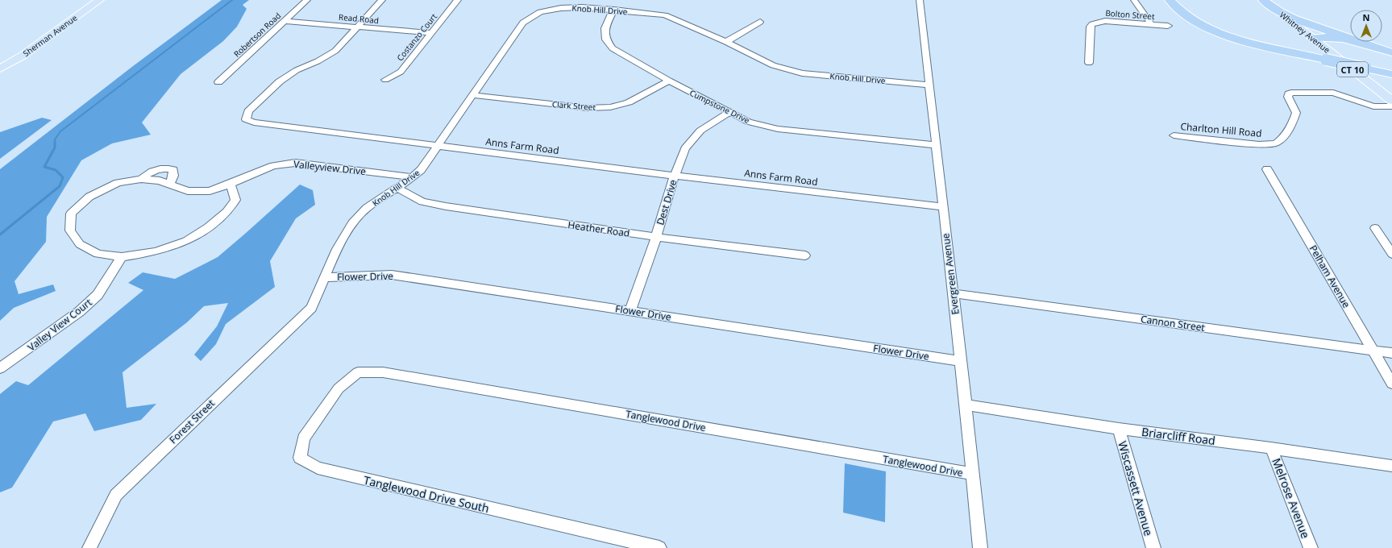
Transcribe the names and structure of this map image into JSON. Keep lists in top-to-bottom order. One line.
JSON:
{"streets":{"highway":["Whitney Avenue","CT 10"],"main road":["Sherman Avenue"],"street":["Knob Hill Drive","Bolton Street","Read Road","Robertson Road","Costanzo Court","Clark Street","Cumpstone Drive","Charlton Hill Road","Anns Farm Road","Valleyview Drive","Dest Drive","Heather Road","Evergreen Avenue","Flower Drive","Pelham Avenue","Cannon Street","Valley View Court","Tanglewood Drive","Forest Street","Briarcliff Road","Wiscassett Avenue","Tanglewood Drive South","Melrose Avenue"]},"crossings":[["Knob Hill Drive","Clark Street"],["Knob Hill Drive","Cumpstone Drive"],["Knob Hill Drive","Anns Farm Road"],["Knob Hill Drive","Valleyview Drive"],["Knob Hill Drive","Heather Road"],["Knob Hill Drive","Evergreen Avenue"],["Knob Hill Drive","Flower Drive"],["Knob Hill Drive","Forest Street"],["Read Road","Robertson Road"],["Read Road","Costanzo Court"],["Read Road","Anns Farm Road"],["Clark Street","Cumpstone Drive"],["Cumpstone Drive","Dest Drive"],["Cumpstone Drive","Evergreen Avenue"],["Anns Farm Road","Dest Drive"],["Anns Farm Road","Evergreen Avenue"],["Valleyview Drive","Valley View Court"],["Dest Drive","Heather Road"],["Dest Drive","Flower Drive"],["Evergreen Avenue","Flower Drive"],["Evergreen Avenue","Cannon Street"],["Evergreen Avenue","Tanglewood Drive"],["Evergreen Avenue","Briarcliff Road"],["Pelham Avenue","Cannon Street"],["Tanglewood Drive","Tanglewood Drive South"],["Briarcliff Road","Wiscassett Avenue"],["Briarcliff Road","Melrose Avenue"]],"north":"top"}
